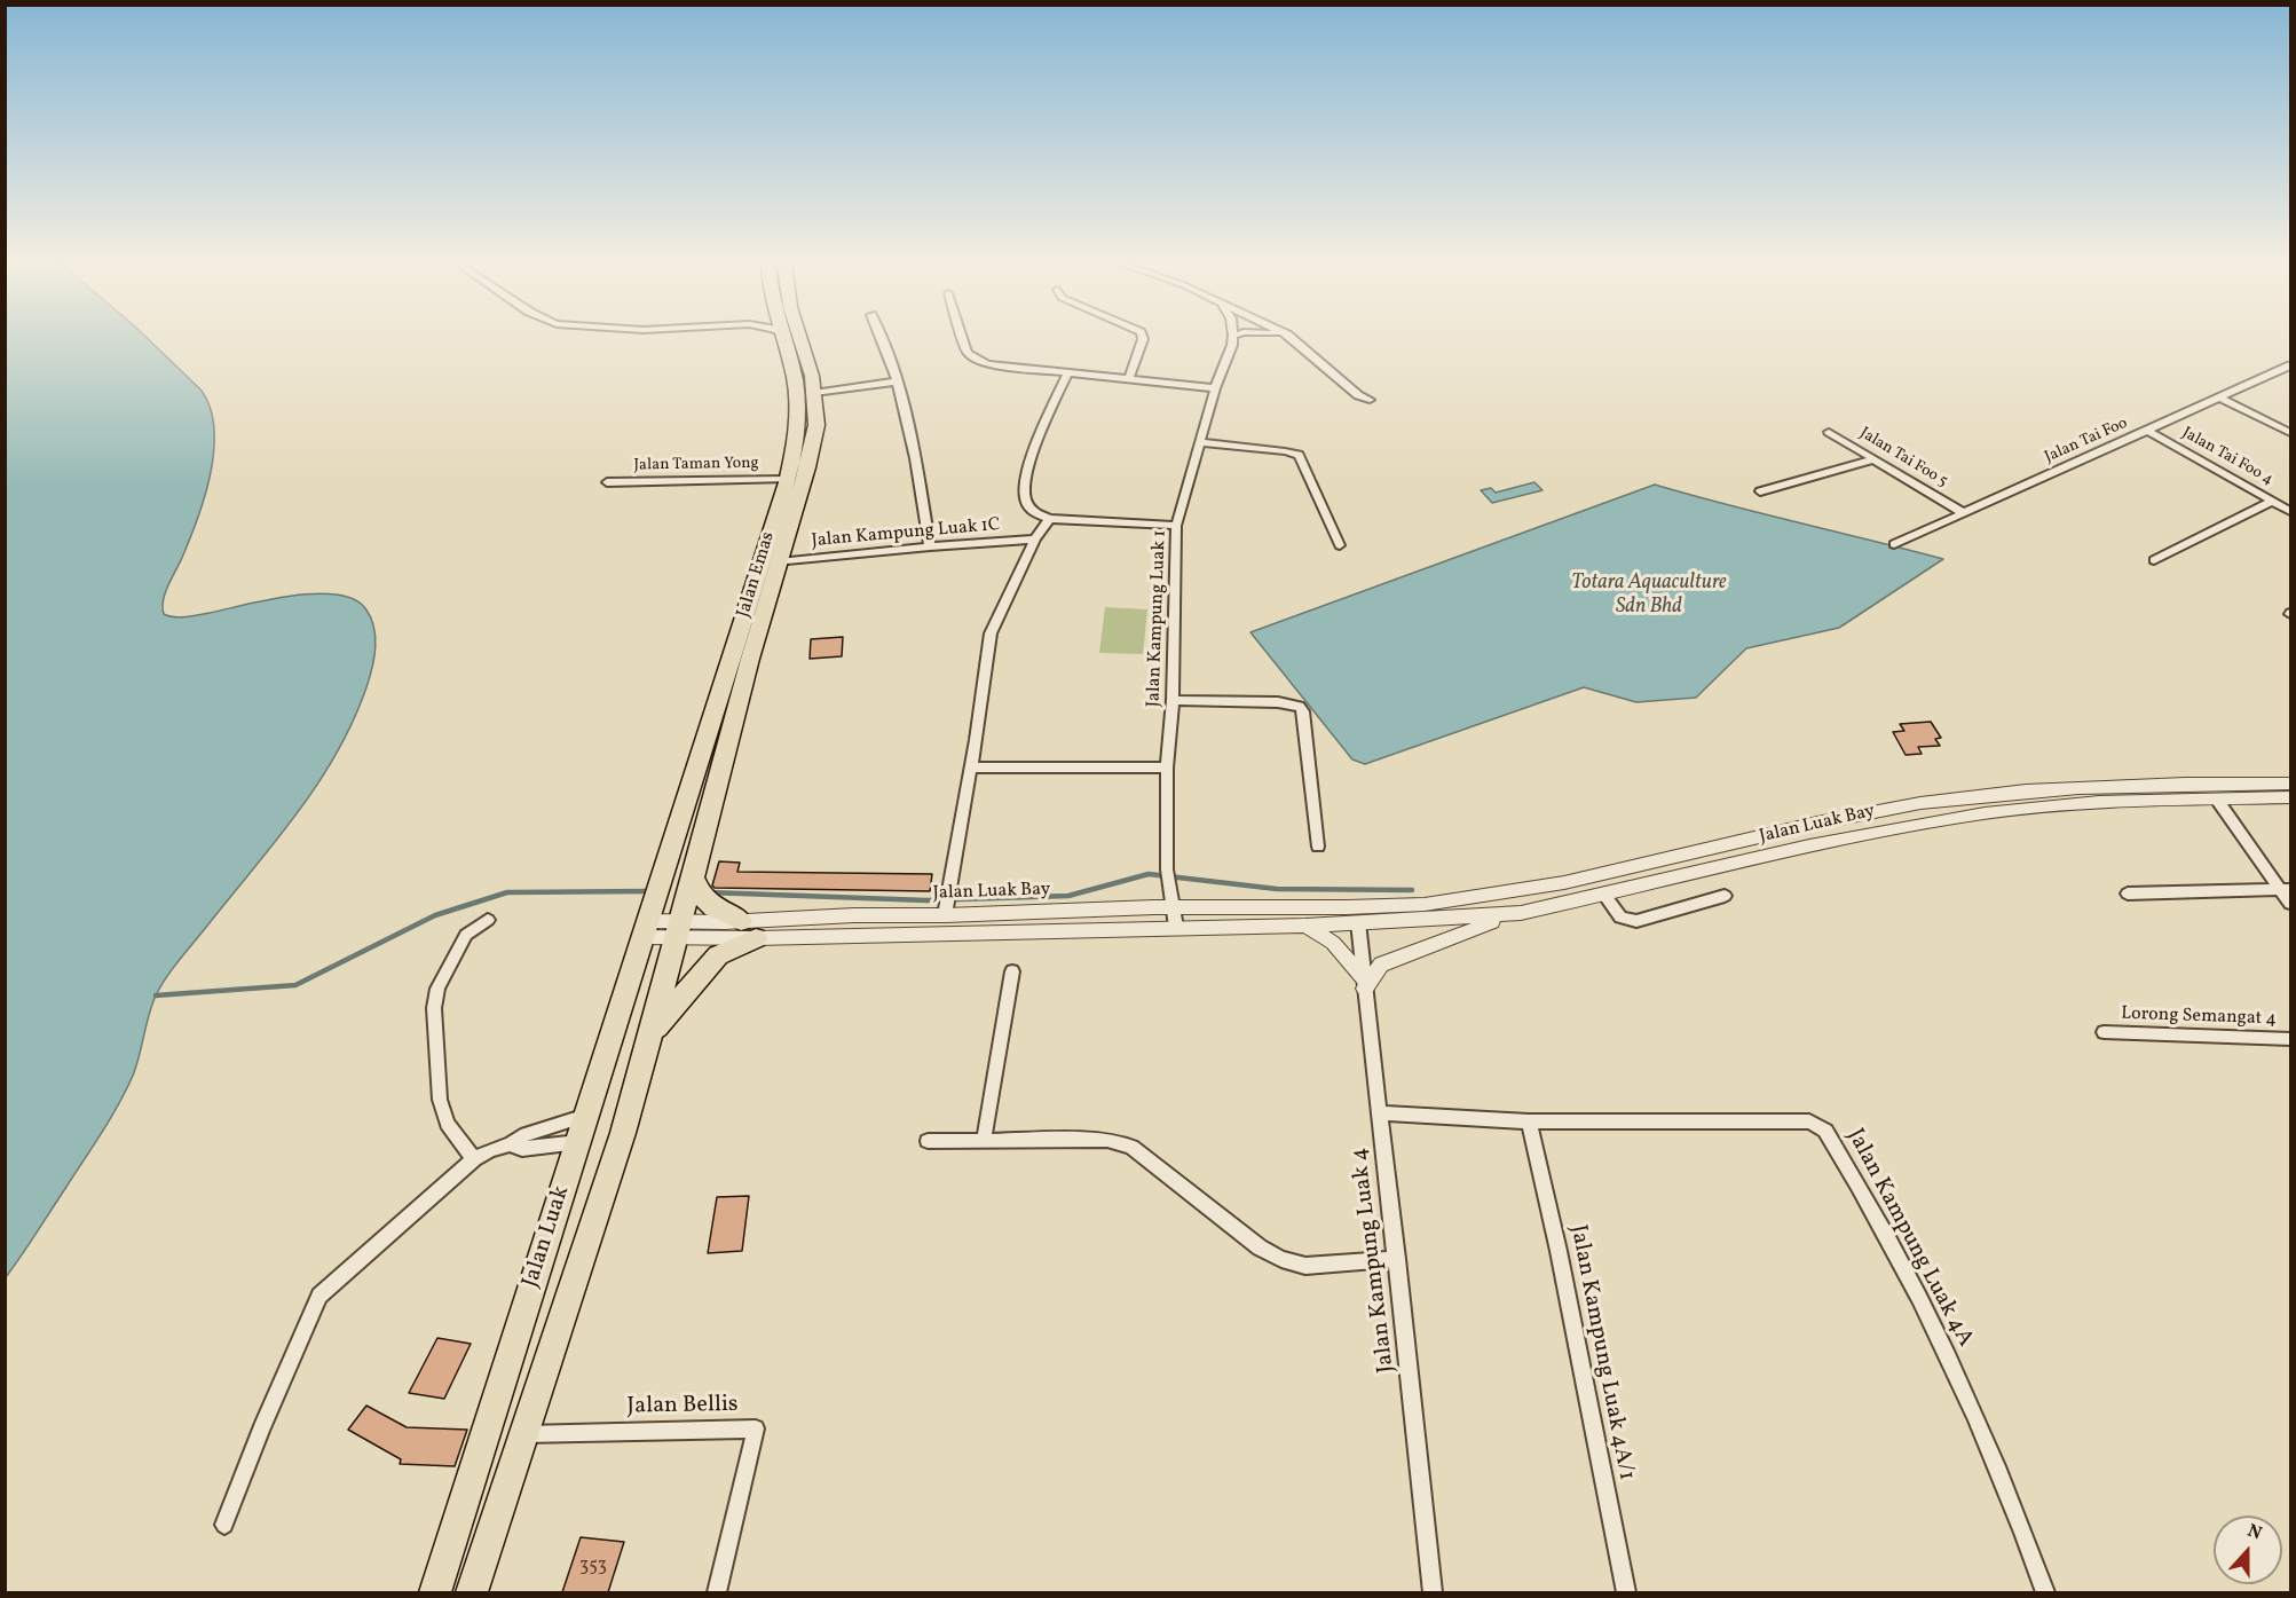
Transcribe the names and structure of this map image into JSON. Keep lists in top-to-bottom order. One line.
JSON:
{"streets":{"main road":["Jalan Emas","Jalan Luak"],"street":["Jalan Tai Foo","Jalan Tai Foo 4","Jalan Tai Foo 5","Jalan Taman Yong","Jalan Kampung Luak 1C","Jalan Kampung Luak 1","Jalan Luak Bay","Lorong Semangat 4","Jalan Kampung Luak 4A","Jalan Kampung Luak 4","Jalan Kampung Luak 4A/1","Jalan Bellis"]},"crossings":[["Jalan Tai Foo","Jalan Tai Foo 4"],["Jalan Tai Foo","Jalan Tai Foo 5"],["Jalan Taman Yong","Jalan Emas"],["Jalan Kampung Luak 1C","Jalan Emas"],["Jalan Emas","Jalan Luak"],["Jalan Kampung Luak 1","Jalan Luak Bay"],["Jalan Luak Bay","Jalan Luak"],["Jalan Luak Bay","Jalan Kampung Luak 4"],["Jalan Luak","Jalan Bellis"],["Jalan Kampung Luak 4A","Jalan Kampung Luak 4"],["Jalan Kampung Luak 4A","Jalan Kampung Luak 4A/1"]],"water":["Totara Aquaculture Sdn Bhd"],"house_numbers":["353"],"north":"top"}
